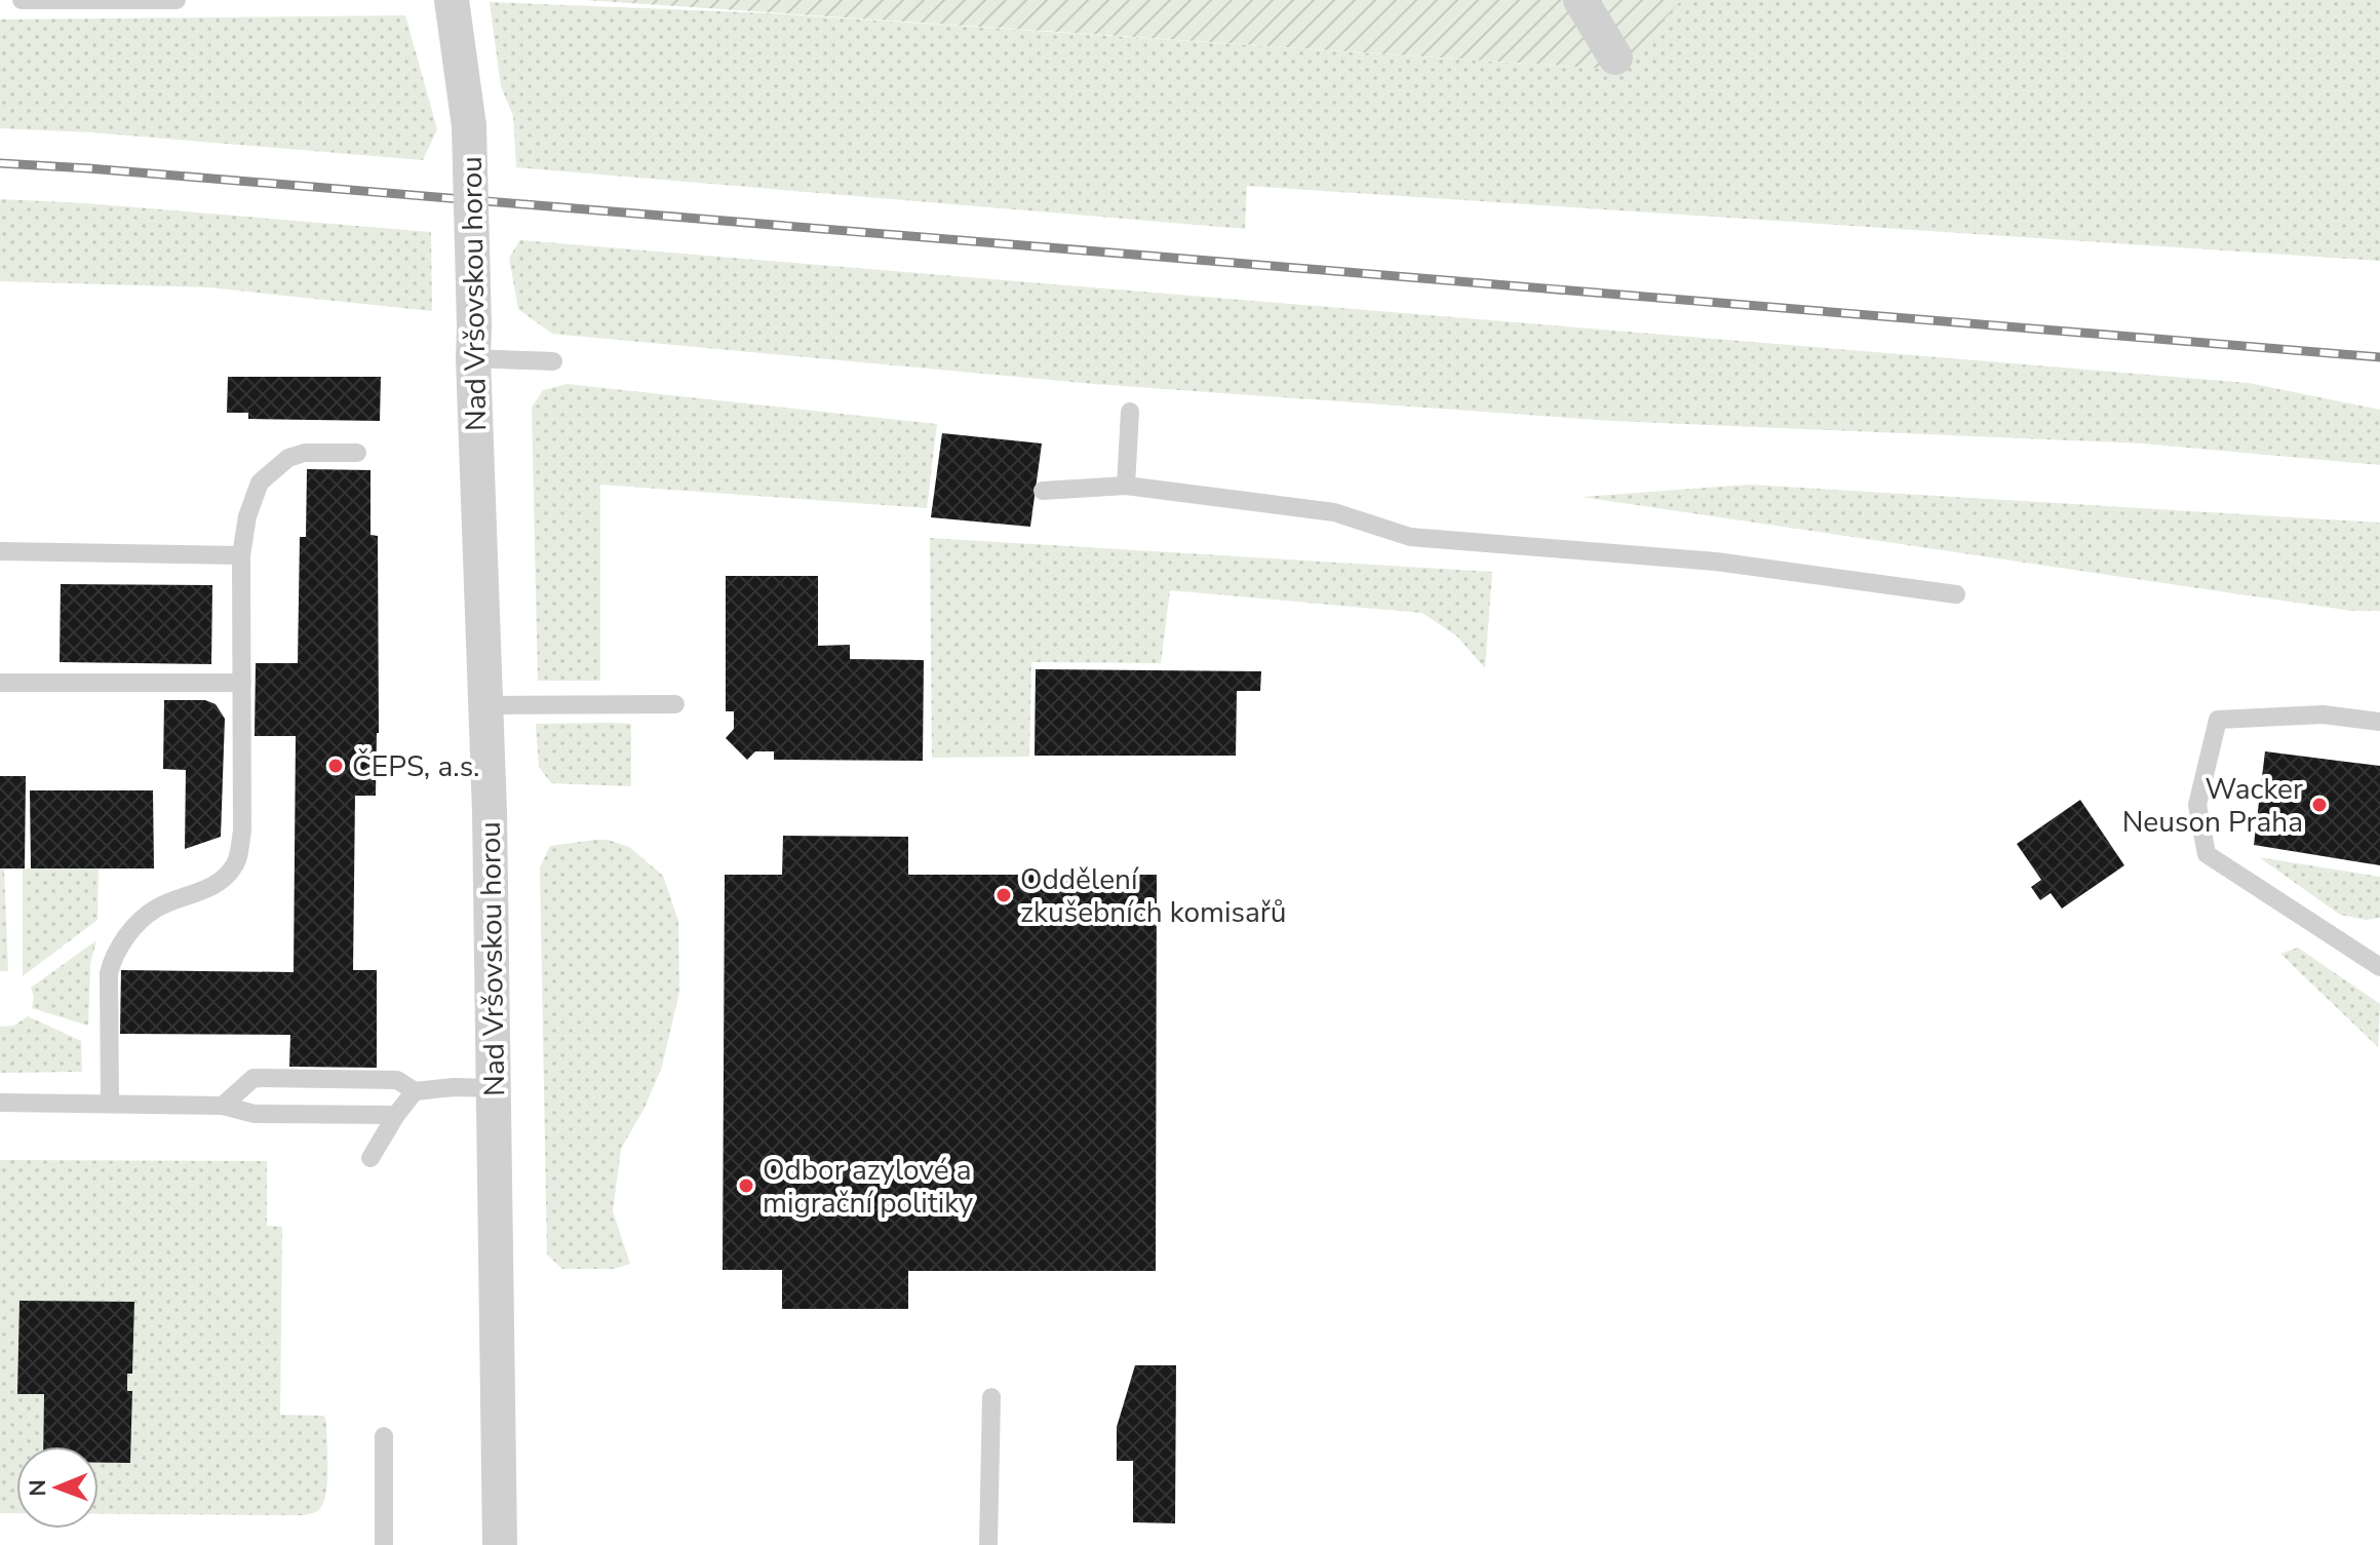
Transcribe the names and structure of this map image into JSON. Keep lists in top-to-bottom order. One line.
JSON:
{"streets":{"street":["Nad Vršovskou horou"]},"places":["ČEPS, a.s.","Wacker Neuson Praha","Oddělení zkušebních komisařů","Odbor azylové a migrační politiky"],"north":"left"}
